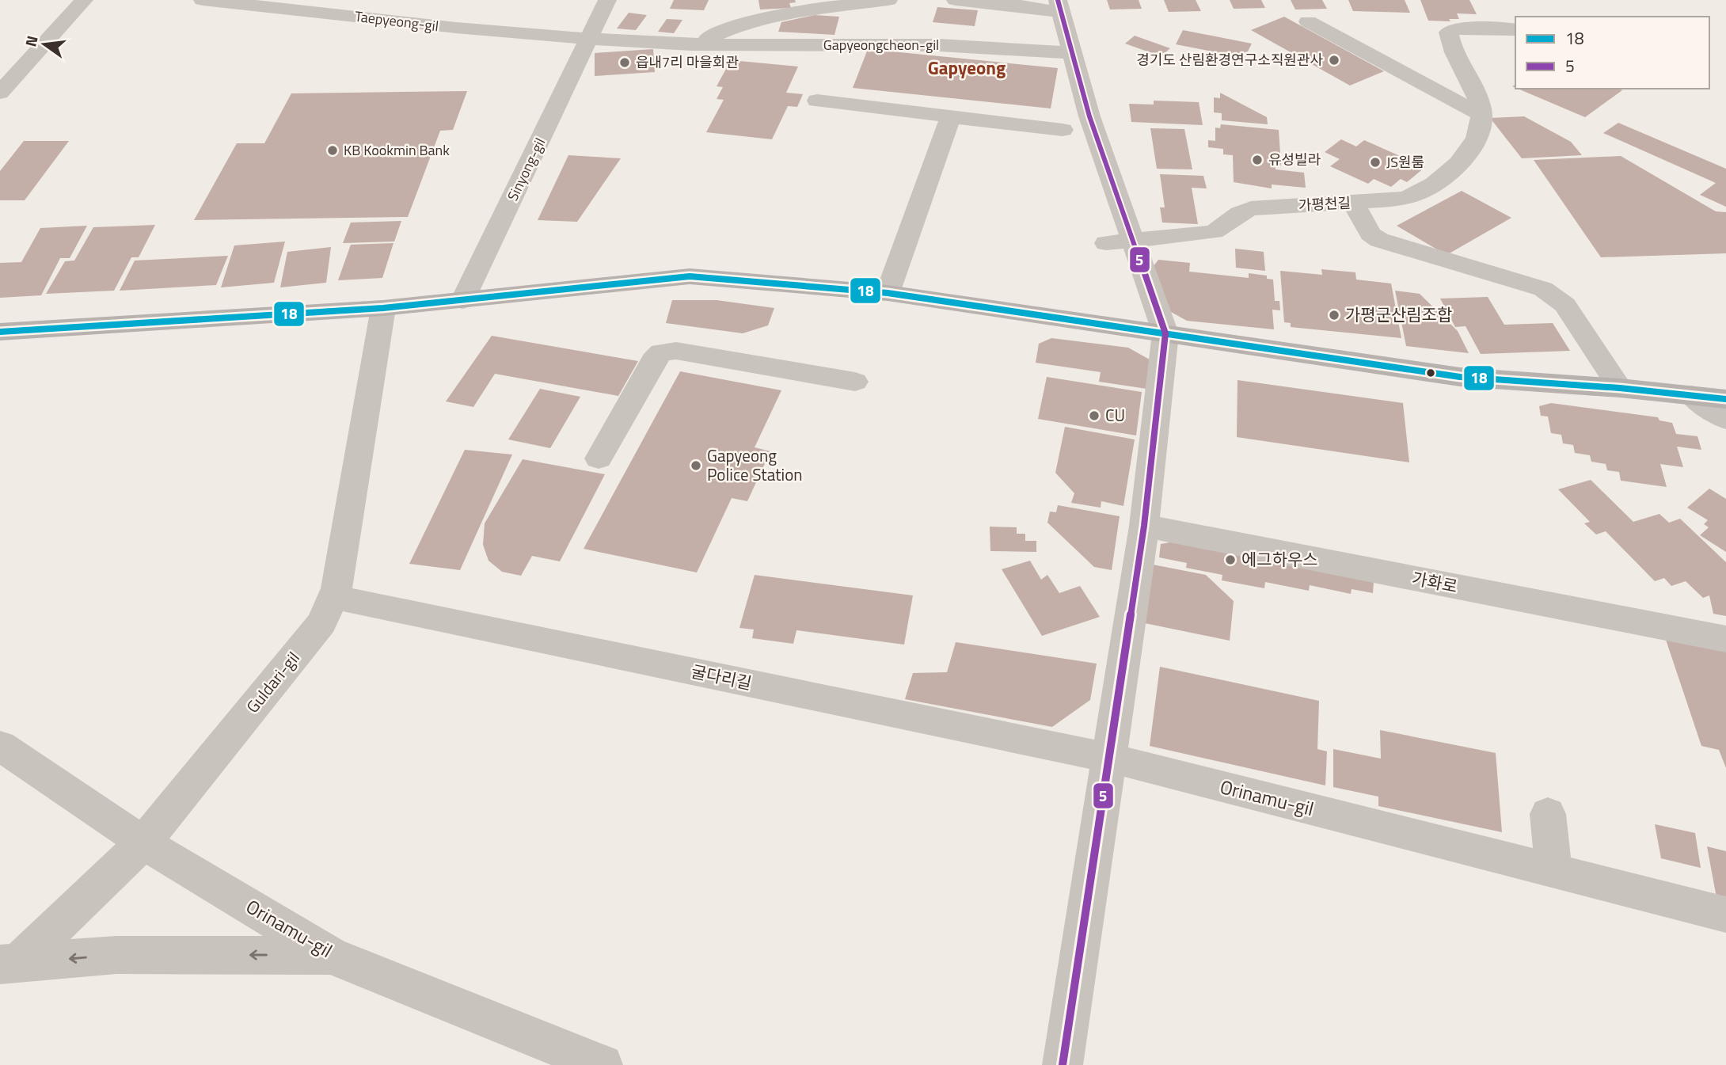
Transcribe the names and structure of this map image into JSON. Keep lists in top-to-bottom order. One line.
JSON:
{"streets":{"street":["Taepyeong-gil","Gapyeongcheon-gil","Sinyong-gil","가평천길","가화로","굴다리길","Guldari-gil","Orinamu-gil"]},"crossings":[["Taepyeong-gil","Sinyong-gil"],["굴다리길","Guldari-gil"],["굴다리길","Orinamu-gil"],["Guldari-gil","Orinamu-gil"]],"districts":["Gapyeong"],"places":["경기도 산림환경연구소직원관사","읍내7리 마을회관","KB Kookmin Bank","유성빌라","JS원룸","가평군산림조합","CU","Gapyeong Police Station","에그하우스"],"lines":["transit line 5","transit line 18"],"legend":["18","5"],"north":"left"}
